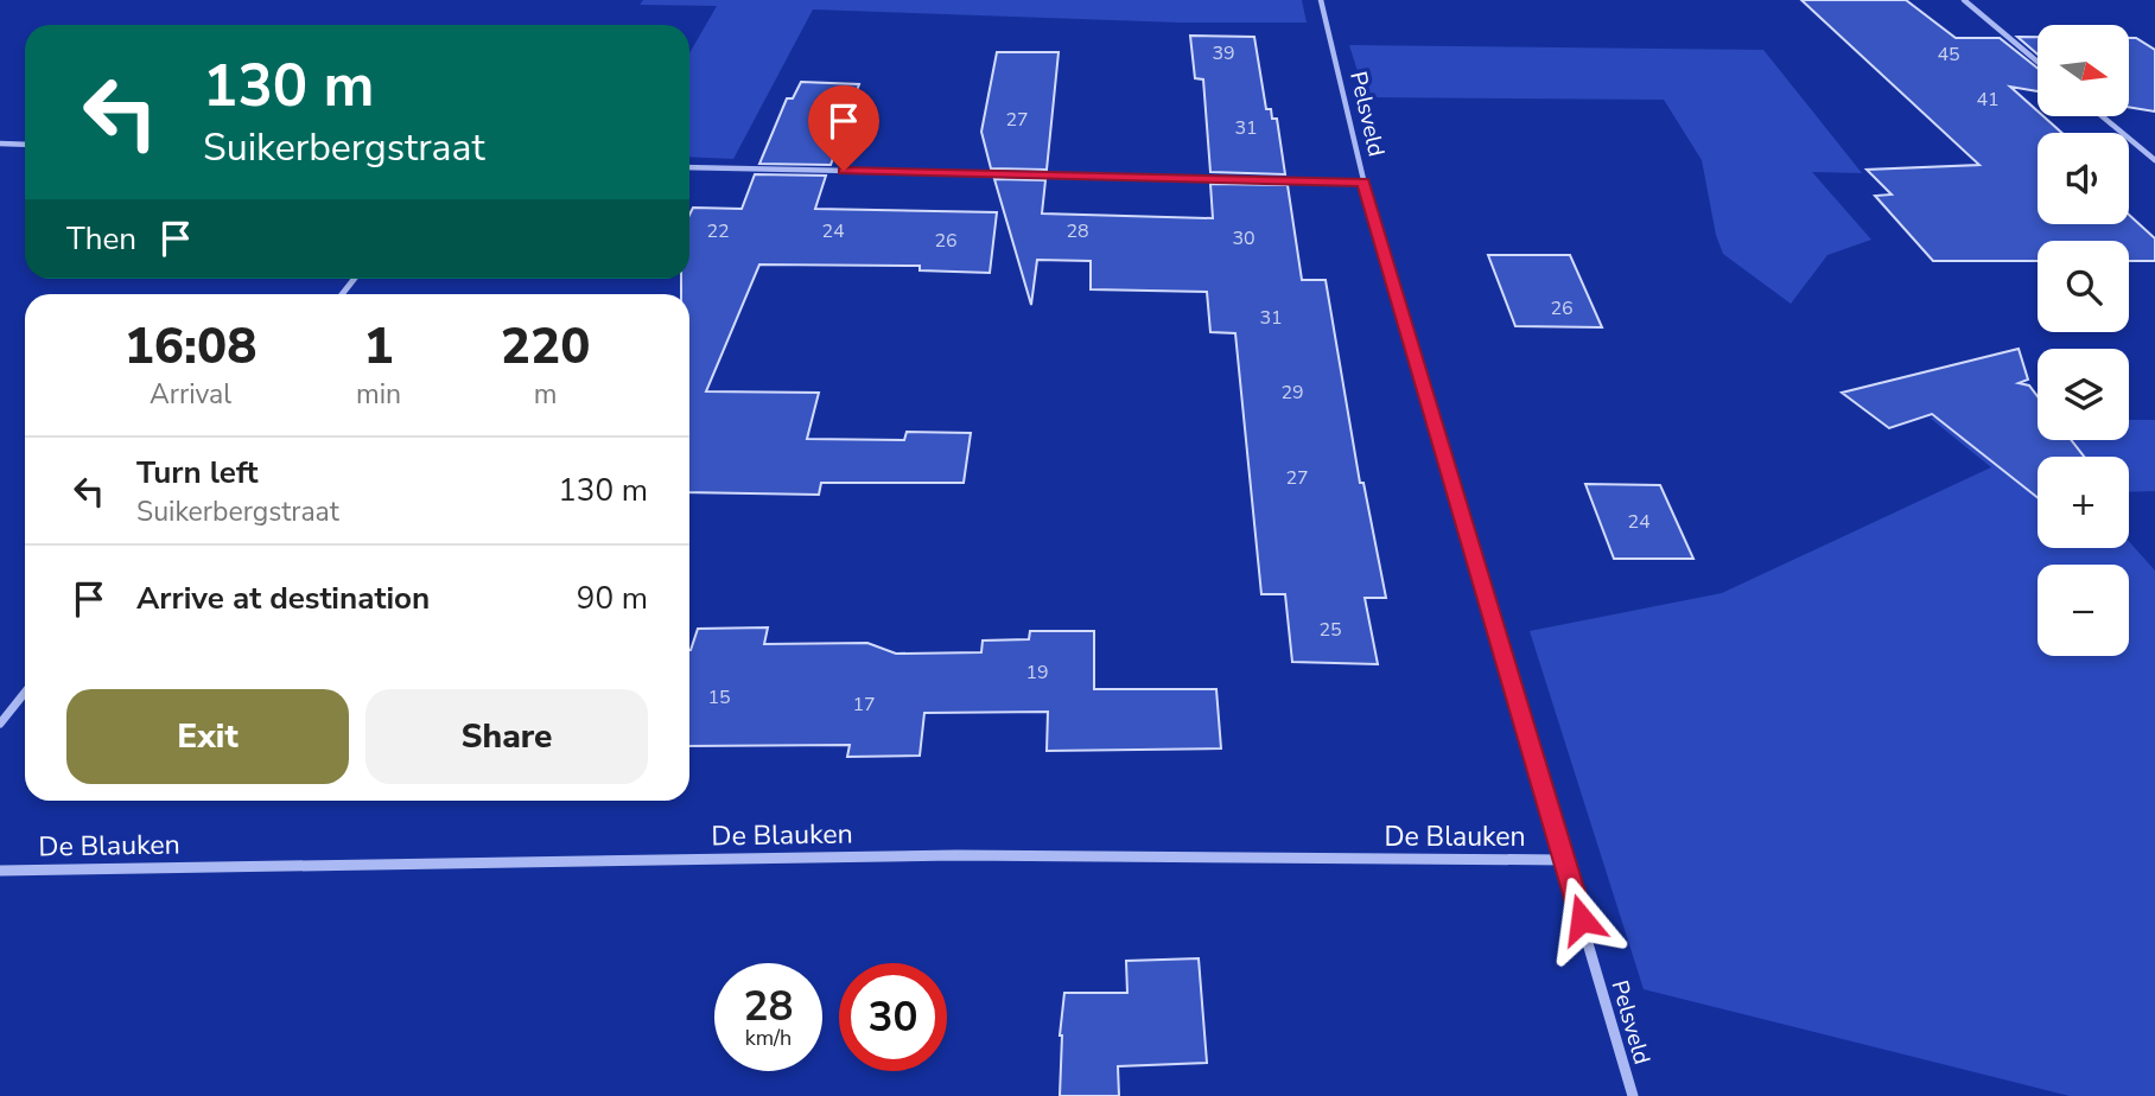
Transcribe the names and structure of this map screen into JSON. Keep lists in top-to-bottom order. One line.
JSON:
{"streets":{"street":["Pelsveld","De Blauken"]},"crossings":[["Pelsveld","De Blauken"]],"house_numbers":["39","45","41","27","31","22","24","28","30","26","26","31","29","27","24","25","19","15","17"],"north":"right","page":{"map_buttons":["+","−"],"turn":["130 m","Suikerbergstraat"],"then":"Then","eta":["16:08","Arrival","1","min","220","m"],"list":[{"name":"Turn left","note":"Suikerbergstraat","value":"130 m"},{"name":"Arrive at destination","value":"90 m"}],"buttons":["Exit","Share"],"speed":"28 km/h","limit":"30"}}
